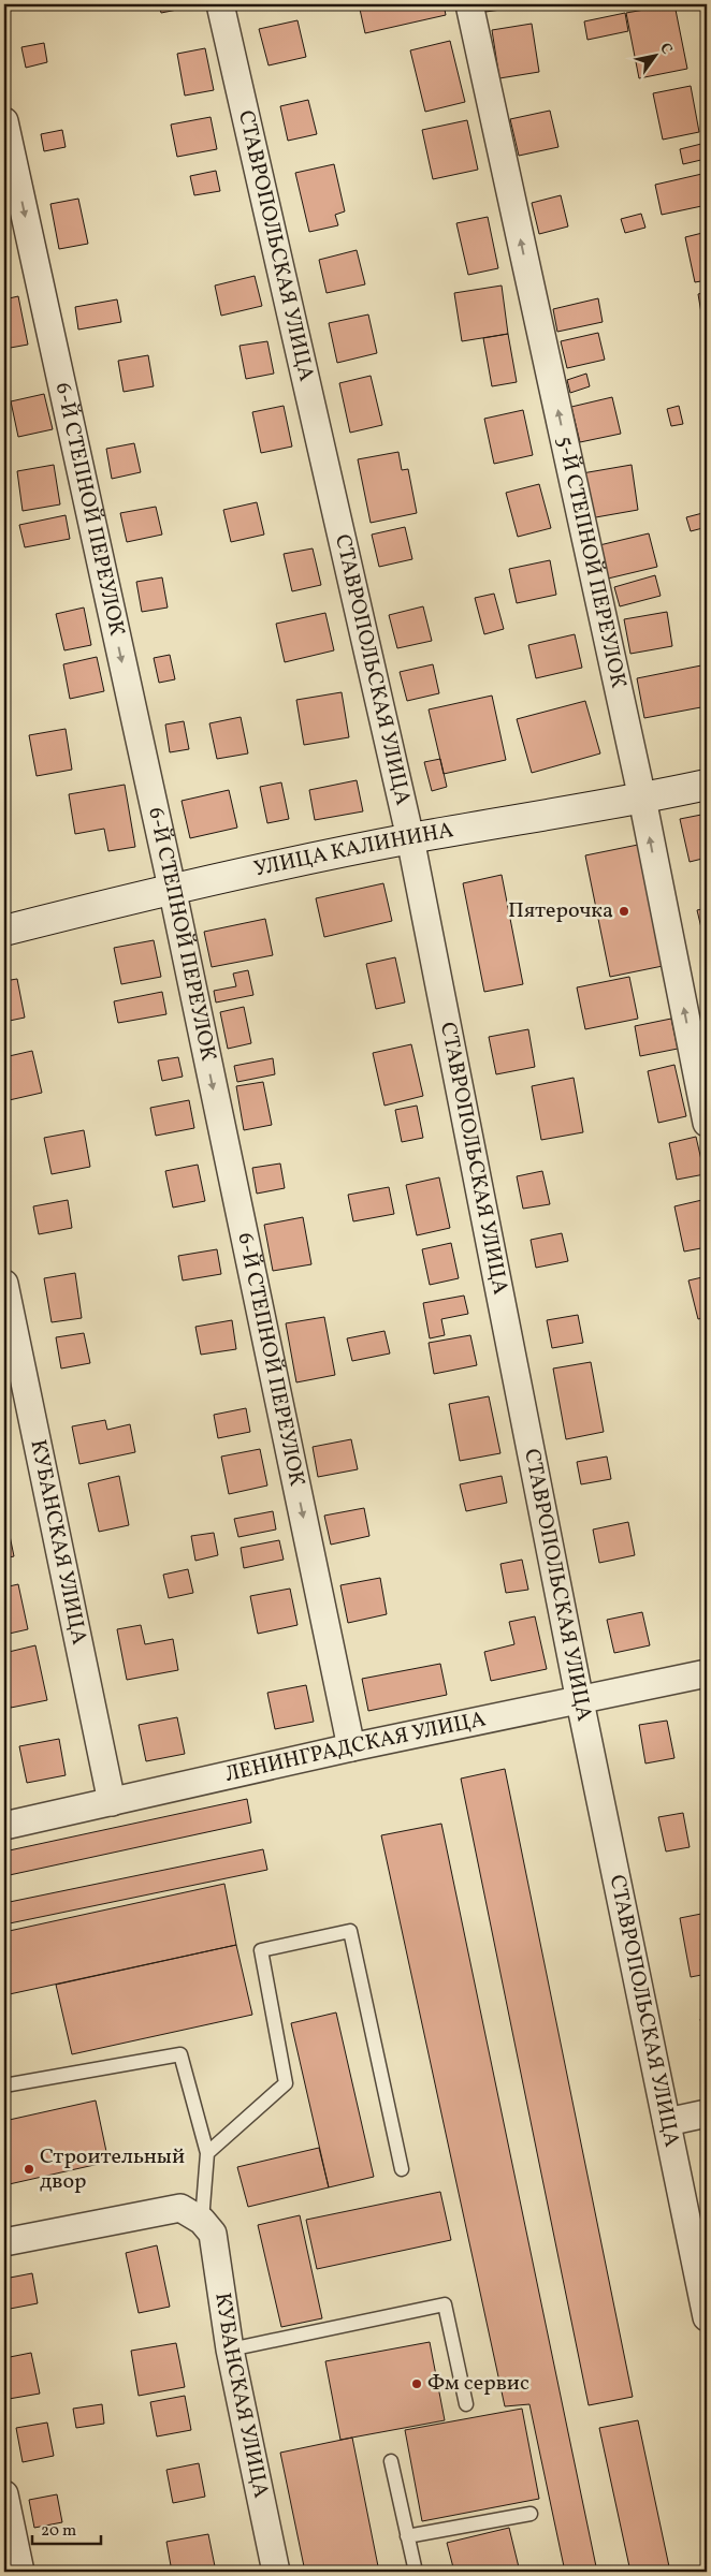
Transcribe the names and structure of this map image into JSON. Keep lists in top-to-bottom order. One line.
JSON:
{"streets":{"street":["СТАВРОПОЛЬСКАЯ УЛИЦА","6-Й СТЕПНОЙ ПЕРЕУЛОК","5-Й СТЕПНОЙ ПЕРЕУЛОК","УЛИЦА КАЛИНИНА","КУБАНСКАЯ УЛИЦА","ЛЕНИНГРАДСКАЯ УЛИЦА"]},"crossings":[["СТАВРОПОЛЬСКАЯ УЛИЦА","УЛИЦА КАЛИНИНА"],["СТАВРОПОЛЬСКАЯ УЛИЦА","ЛЕНИНГРАДСКАЯ УЛИЦА"],["6-Й СТЕПНОЙ ПЕРЕУЛОК","УЛИЦА КАЛИНИНА"],["6-Й СТЕПНОЙ ПЕРЕУЛОК","ЛЕНИНГРАДСКАЯ УЛИЦА"],["5-Й СТЕПНОЙ ПЕРЕУЛОК","УЛИЦА КАЛИНИНА"],["КУБАНСКАЯ УЛИЦА","ЛЕНИНГРАДСКАЯ УЛИЦА"]],"one_way":["6-Й СТЕПНОЙ ПЕРЕУЛОК","5-Й СТЕПНОЙ ПЕРЕУЛОК"],"places":["Пятерочка","Строительный двор","Фм сервис"],"scale_bar":"20 m","north":"top right"}
